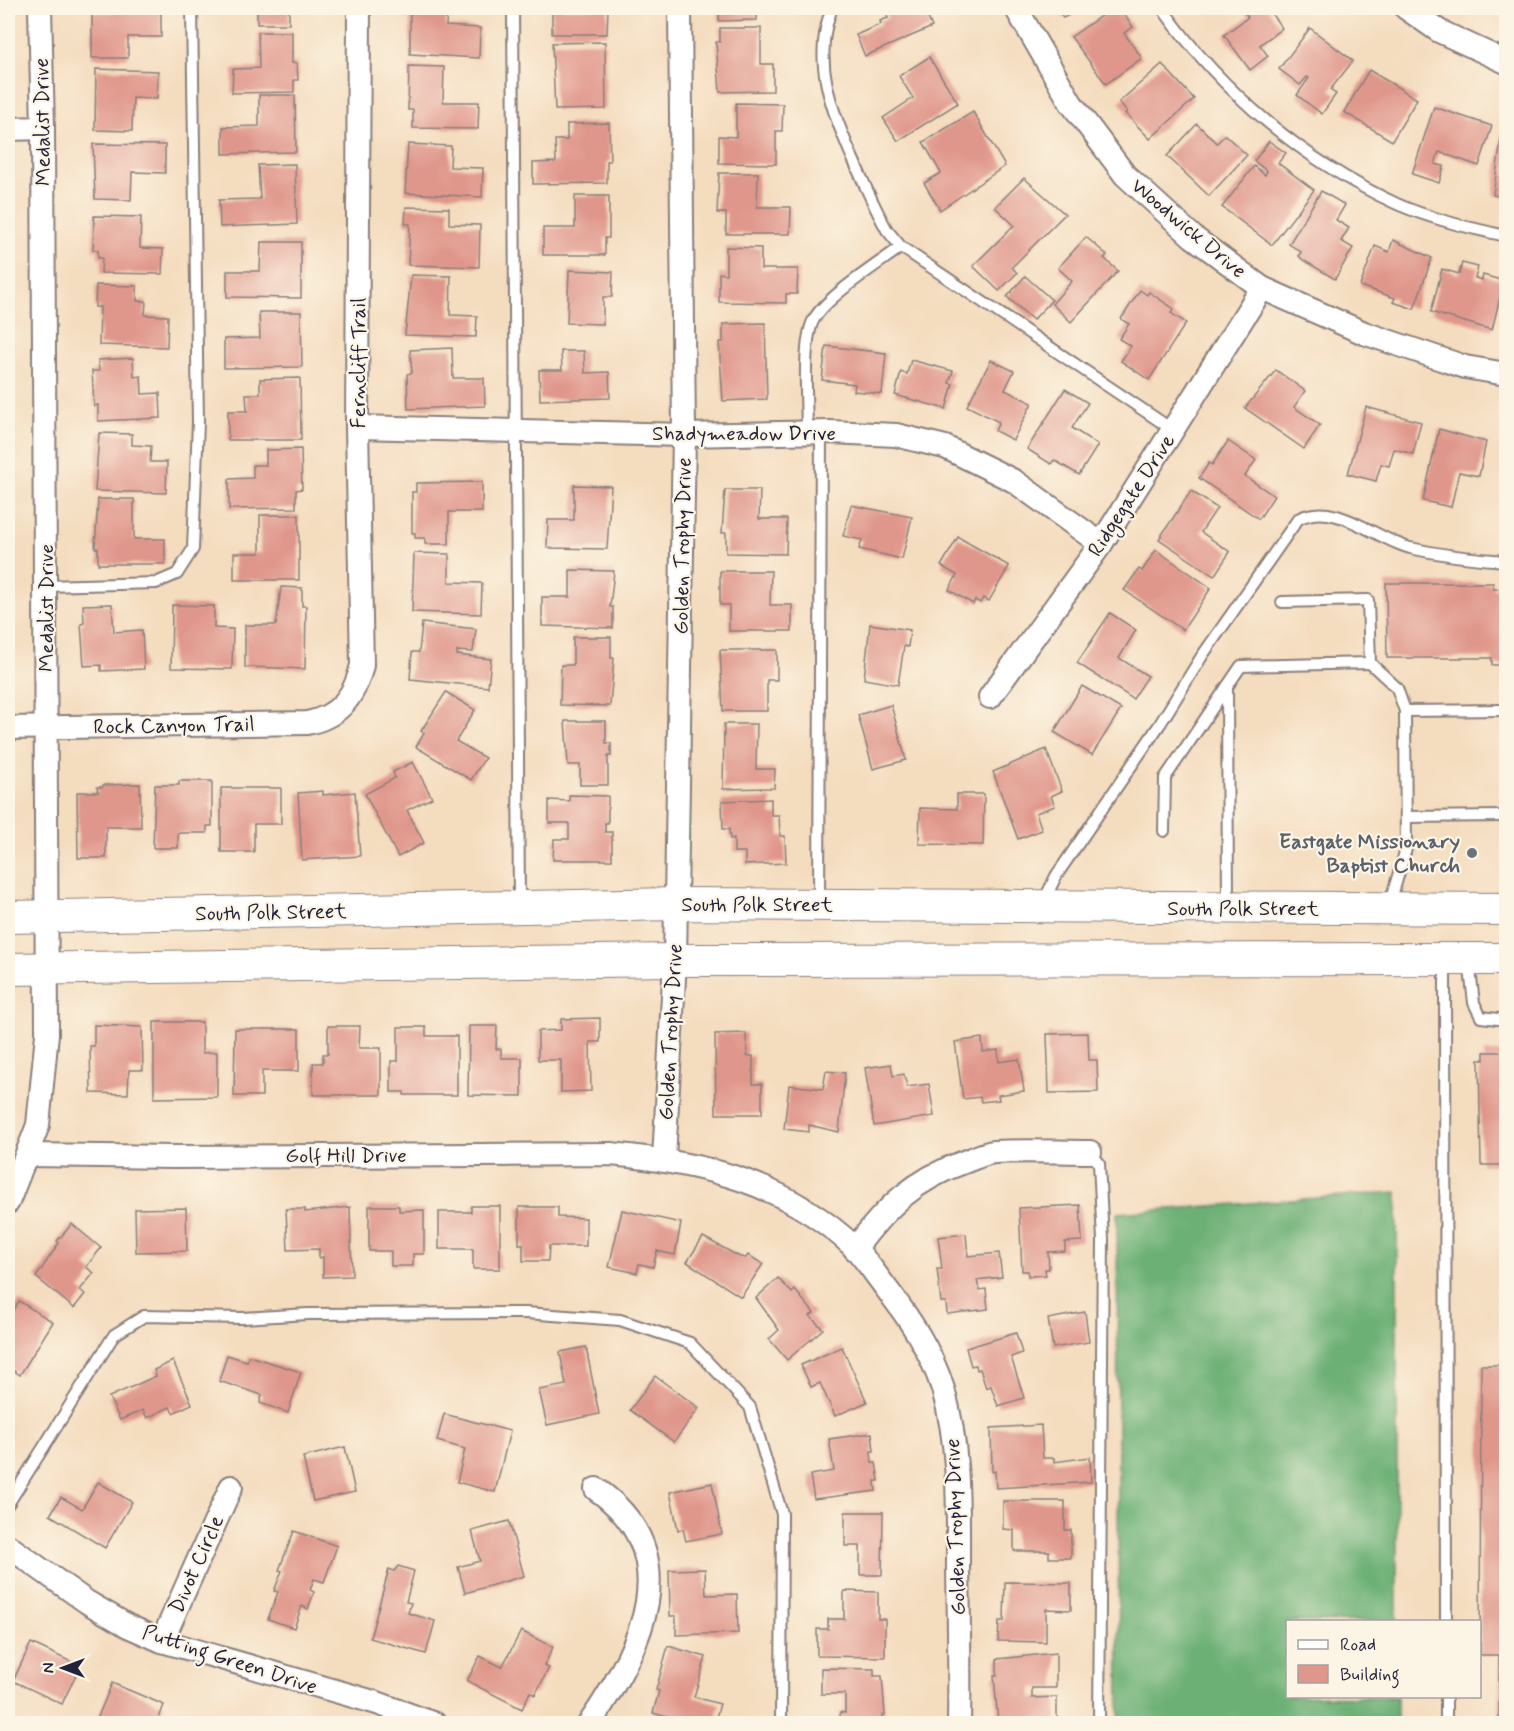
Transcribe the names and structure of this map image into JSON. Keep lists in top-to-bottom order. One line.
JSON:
{"streets":{"main road":["South Polk Street"],"street":["Medalist Drive","Woodwick Drive","Ferncliff Trail","Shadymeadow Drive","Ridgegate Drive","Golden Trophy Drive","Rock Canyon Trail","Golf Hill Drive","Divot Circle","Putting Green Drive"]},"crossings":[["Medalist Drive","Rock Canyon Trail"],["Medalist Drive","South Polk Street"],["Medalist Drive","Golf Hill Drive"],["Woodwick Drive","Ridgegate Drive"],["Ferncliff Trail","Shadymeadow Drive"],["Ferncliff Trail","Rock Canyon Trail"],["Shadymeadow Drive","Ridgegate Drive"],["Shadymeadow Drive","Golden Trophy Drive"],["Golden Trophy Drive","South Polk Street"],["Golden Trophy Drive","Golf Hill Drive"],["Divot Circle","Putting Green Drive"]],"places":["Eastgate Missionary Baptist Church"],"legend":["Road","Building"],"north":"left"}
